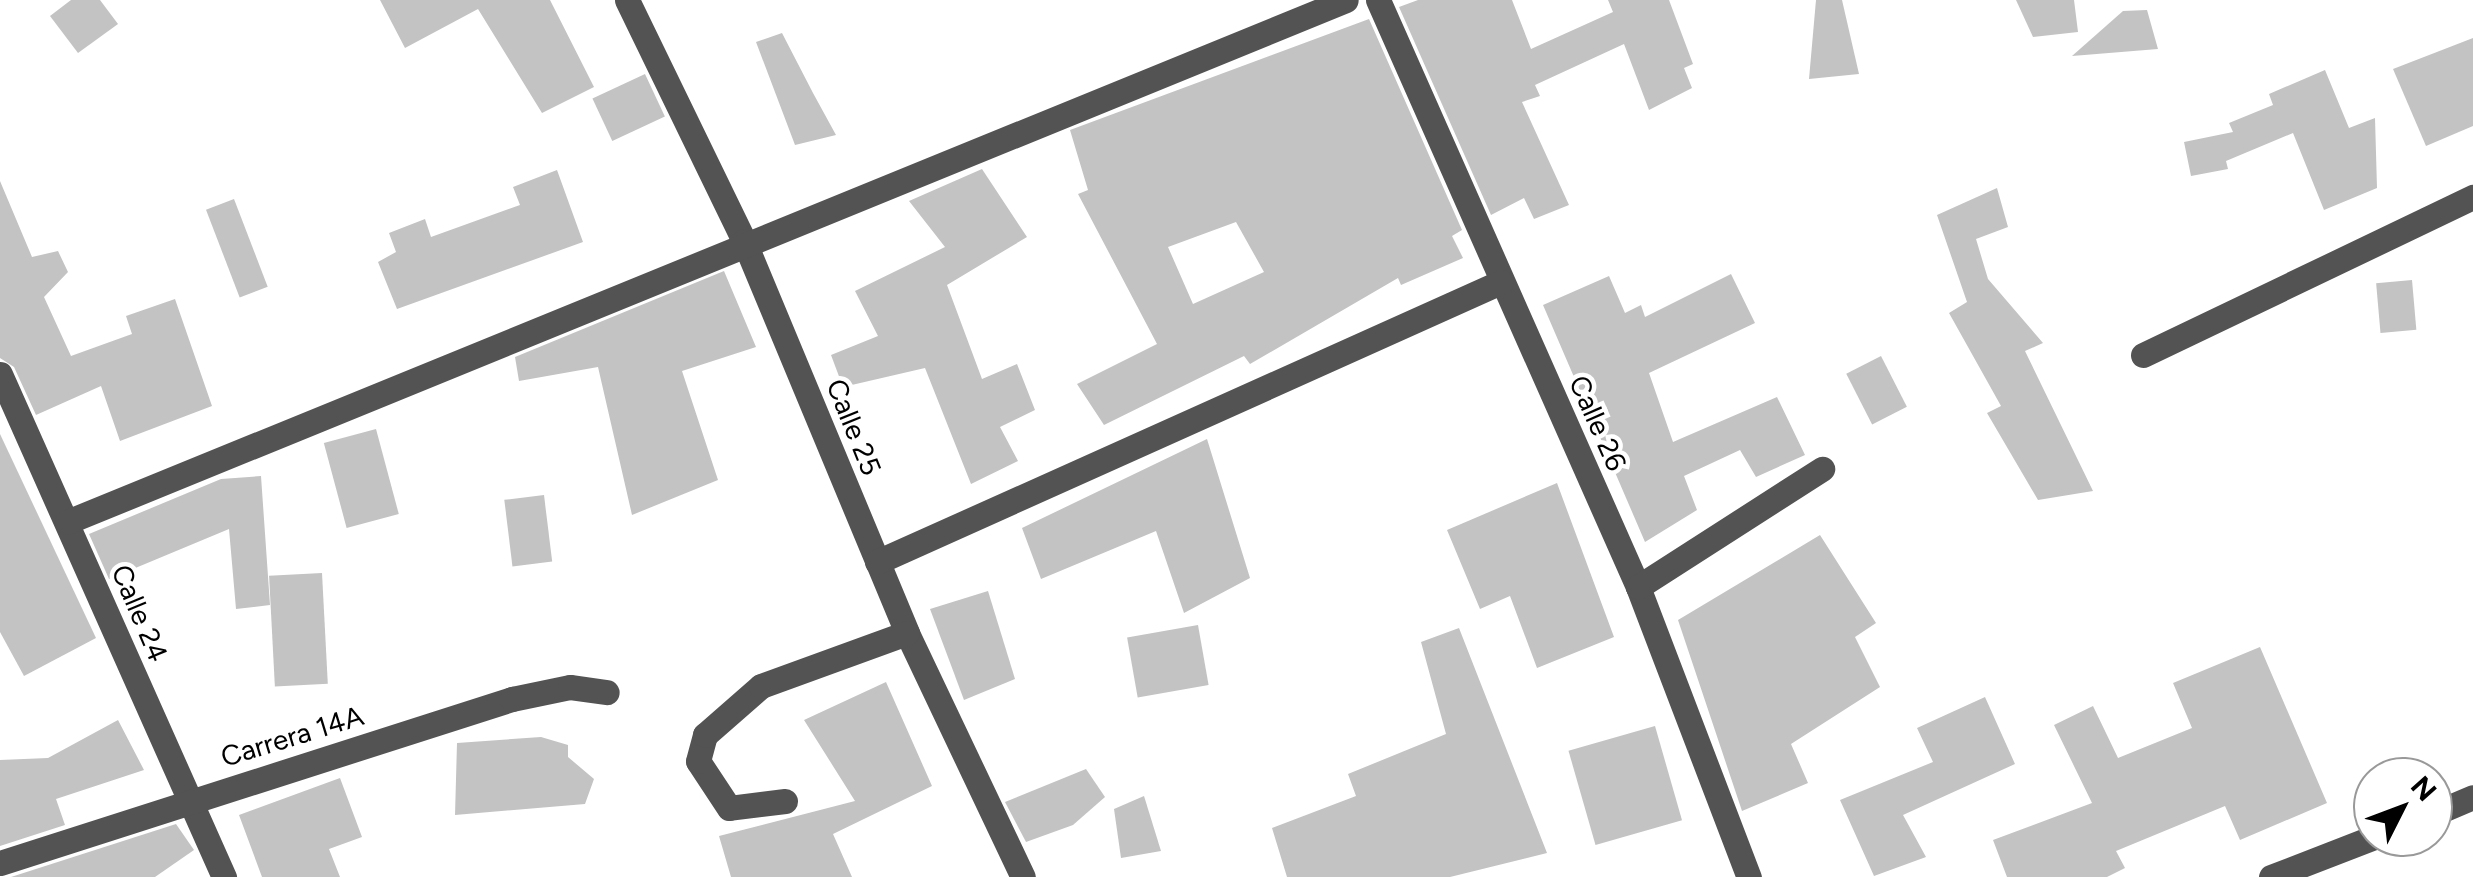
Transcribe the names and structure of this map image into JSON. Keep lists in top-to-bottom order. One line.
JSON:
{"streets":{"street":["Calle 26","Calle 25","Calle 24","Carrera 14A"]},"crossings":[["Calle 24","Carrera 14A"]],"north":"top right"}
